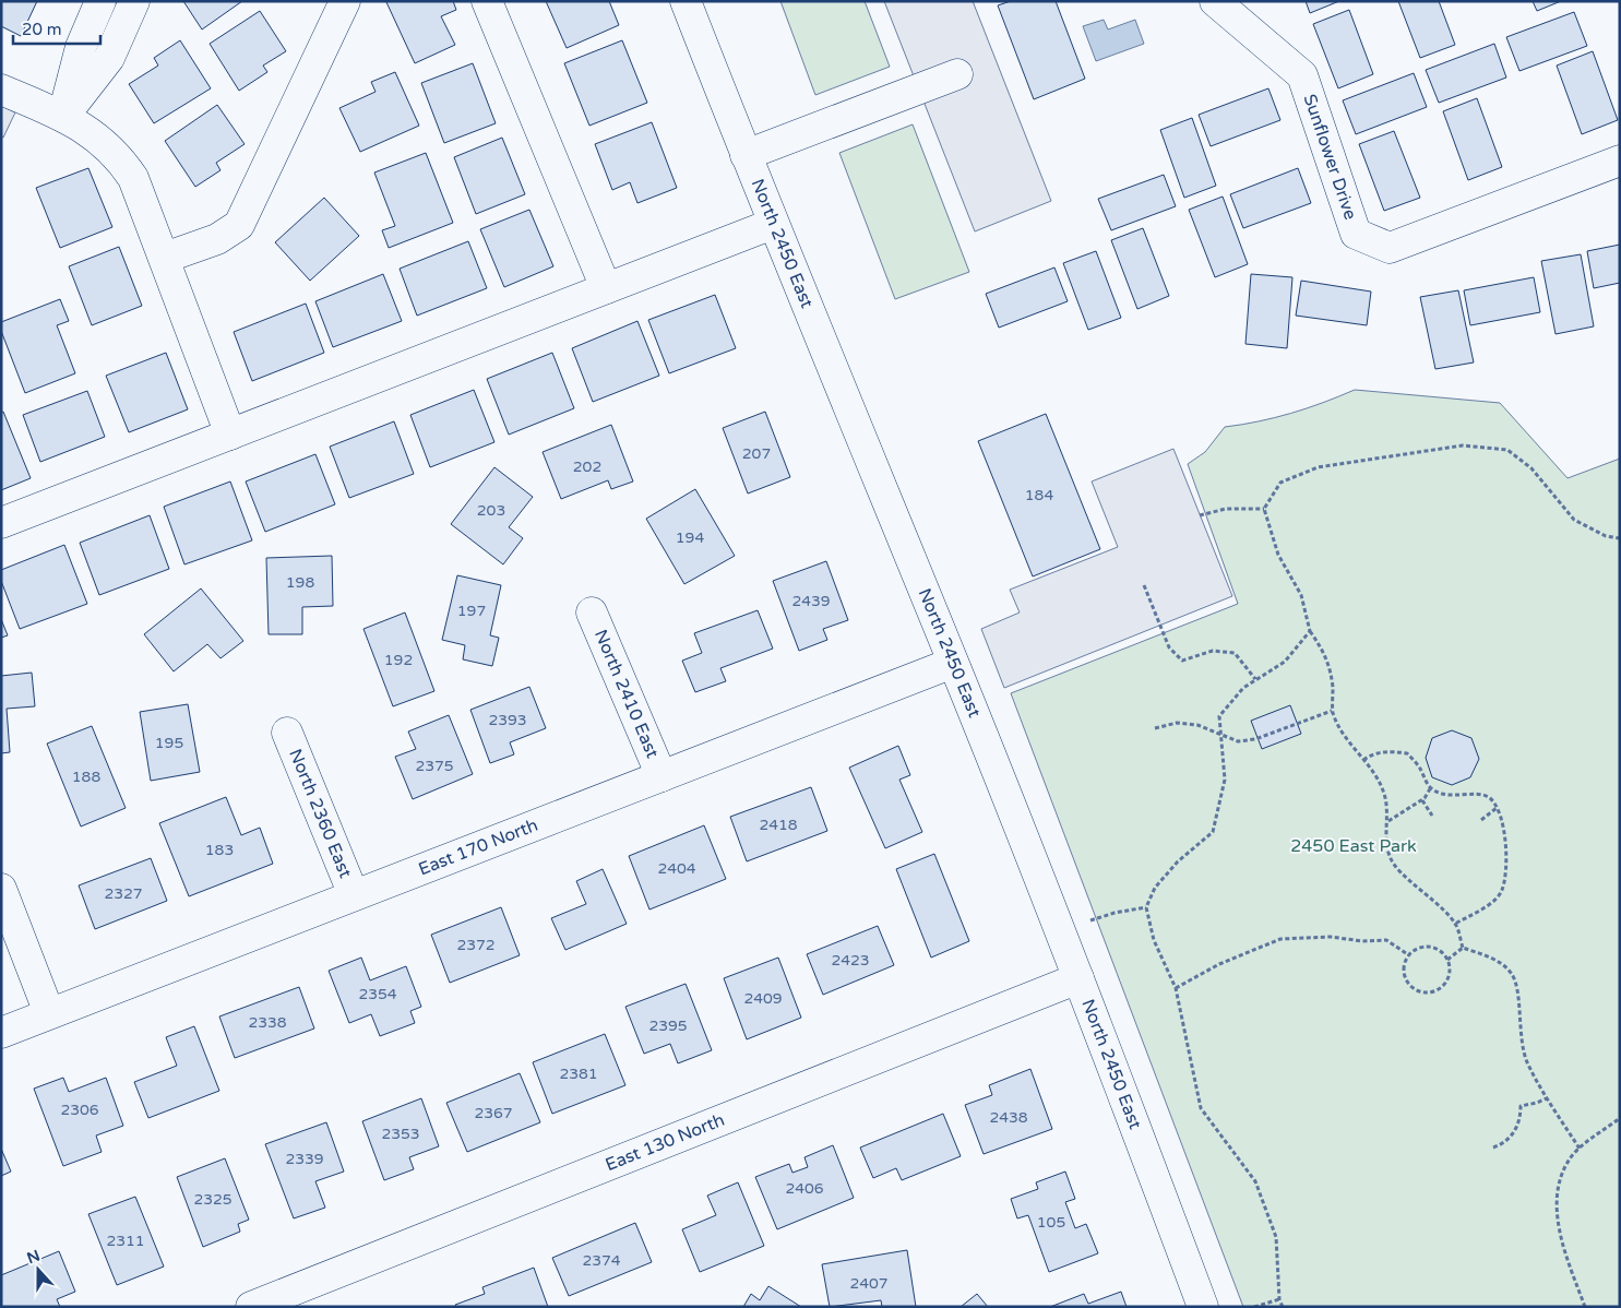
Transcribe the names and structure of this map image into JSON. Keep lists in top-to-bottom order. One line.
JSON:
{"streets":{"street":["Sunflower Drive","North 2450 East","North 2410 East","North 2360 East","East 170 North","East 130 North"]},"crossings":[["North 2450 East","East 170 North"],["North 2450 East","East 130 North"],["North 2410 East","East 170 North"],["North 2360 East","East 170 North"]],"parks":["2450 East Park"],"house_numbers":["207","202","184","203","194","198","2439","197","192","2393","195","2375","188","2418","183","2404","2327","2372","2423","2354","2409","2338","2395","2381","2306","2367","2438","2353","2339","2406","2325","105","2311","2374","2407"],"scale_bar":"20 m","north":"top"}
